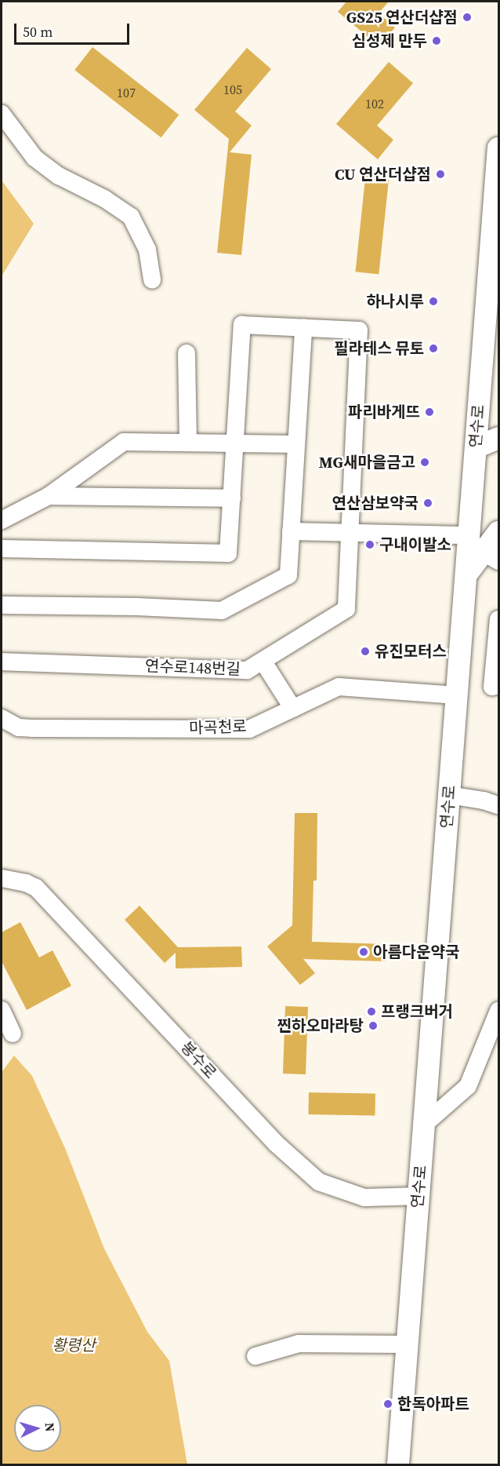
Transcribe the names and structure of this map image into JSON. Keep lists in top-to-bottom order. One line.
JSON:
{"streets":{"main road":["연수로"],"street":["연수로148번길","마곡천로","봉수로"]},"crossings":[["연수로","마곡천로"],["연수로","봉수로"]],"parks":["황령산"],"places":["GS25 연산더샵점","심성제 만두","CU 연산더샵점","하나시루","필라테스 뮤토","파리바게뜨","MG새마을금고","연산삼보약국","구내이발소","유진모터스","아름다운약국","프랭크버거","찐하오마라탕","한독아파트"],"house_numbers":["105","107","102"],"scale_bar":"50 m","north":"right"}
